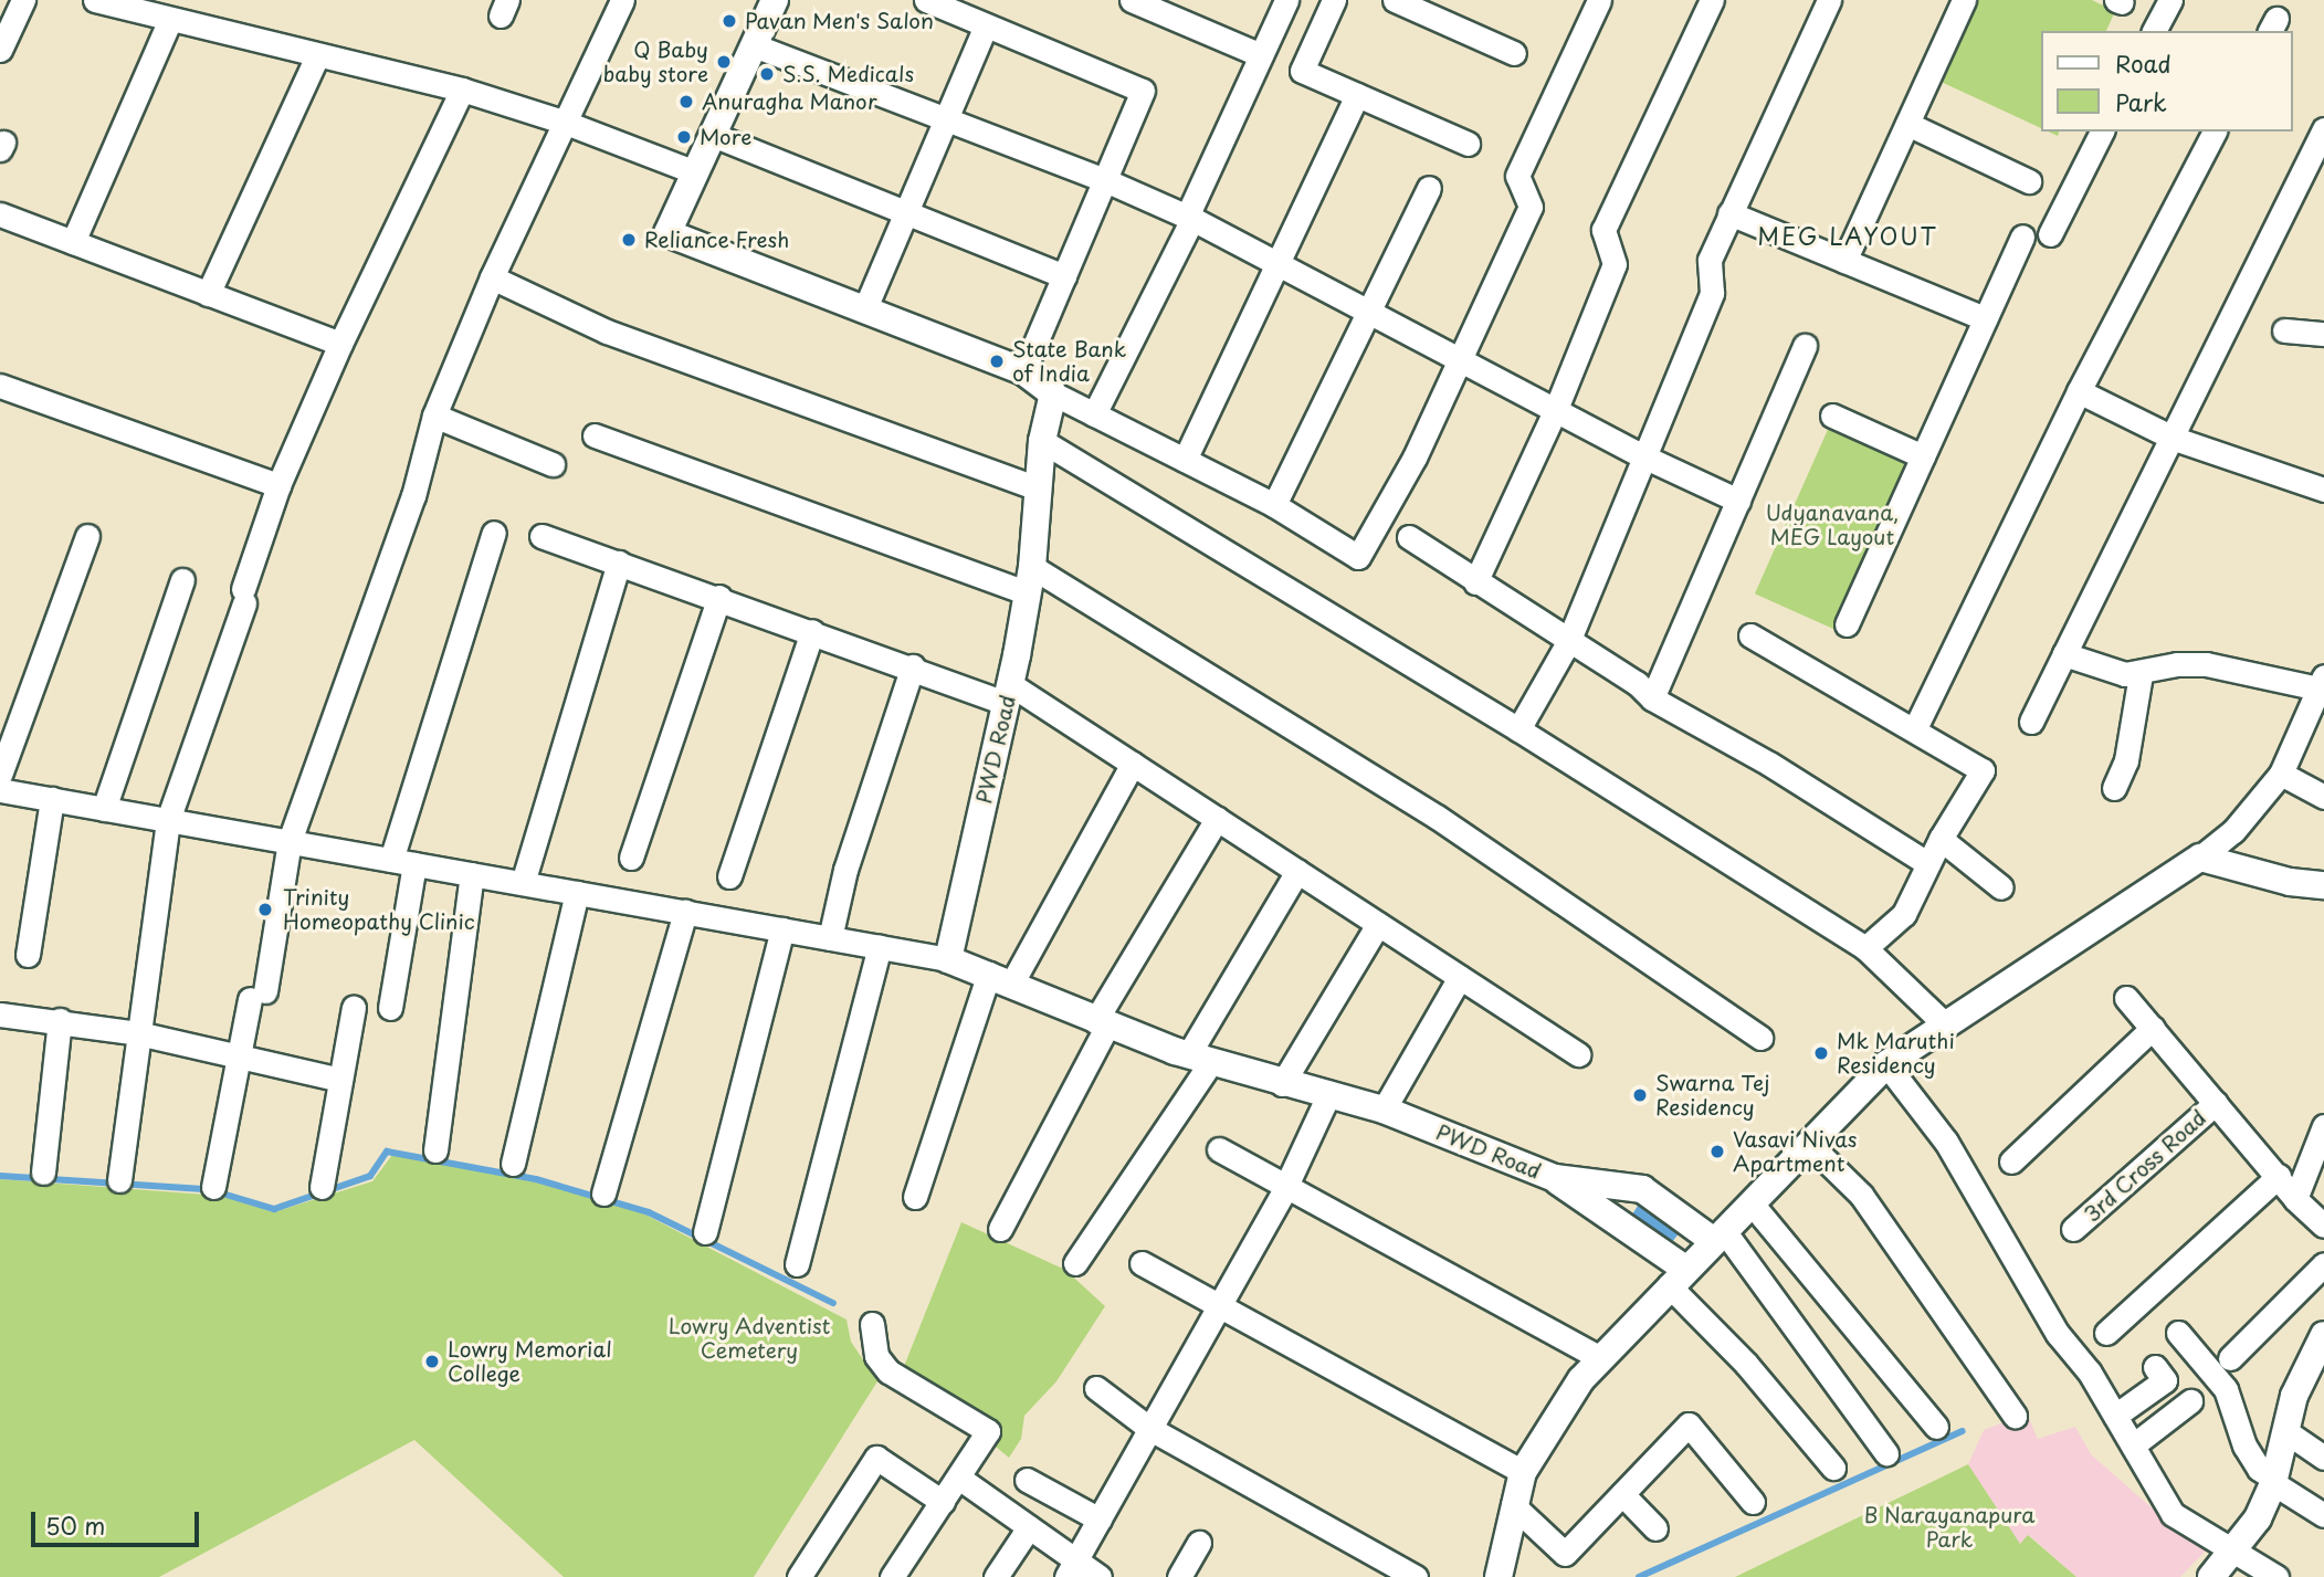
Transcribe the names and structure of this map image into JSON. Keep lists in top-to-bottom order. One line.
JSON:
{"streets":{"street":["PWD Road","3rd Cross Road"]},"districts":["MEG LAYOUT"],"parks":["Udyanavana, MEG Layout","Lowry Adventist Cemetery","B Narayanapura Park"],"places":["Pavan Men's Salon","Q Baby baby store","S.S. Medicals","Anuragha Manor","More","Reliance Fresh","State Bank of India","Trinity Homeopathy Clinic","Mk Maruthi Residency","Swarna Tej Residency","Vasavi Nivas Apartment","Lowry Memorial College"],"legend":["Road","Park"],"scale_bar":"50 m"}
